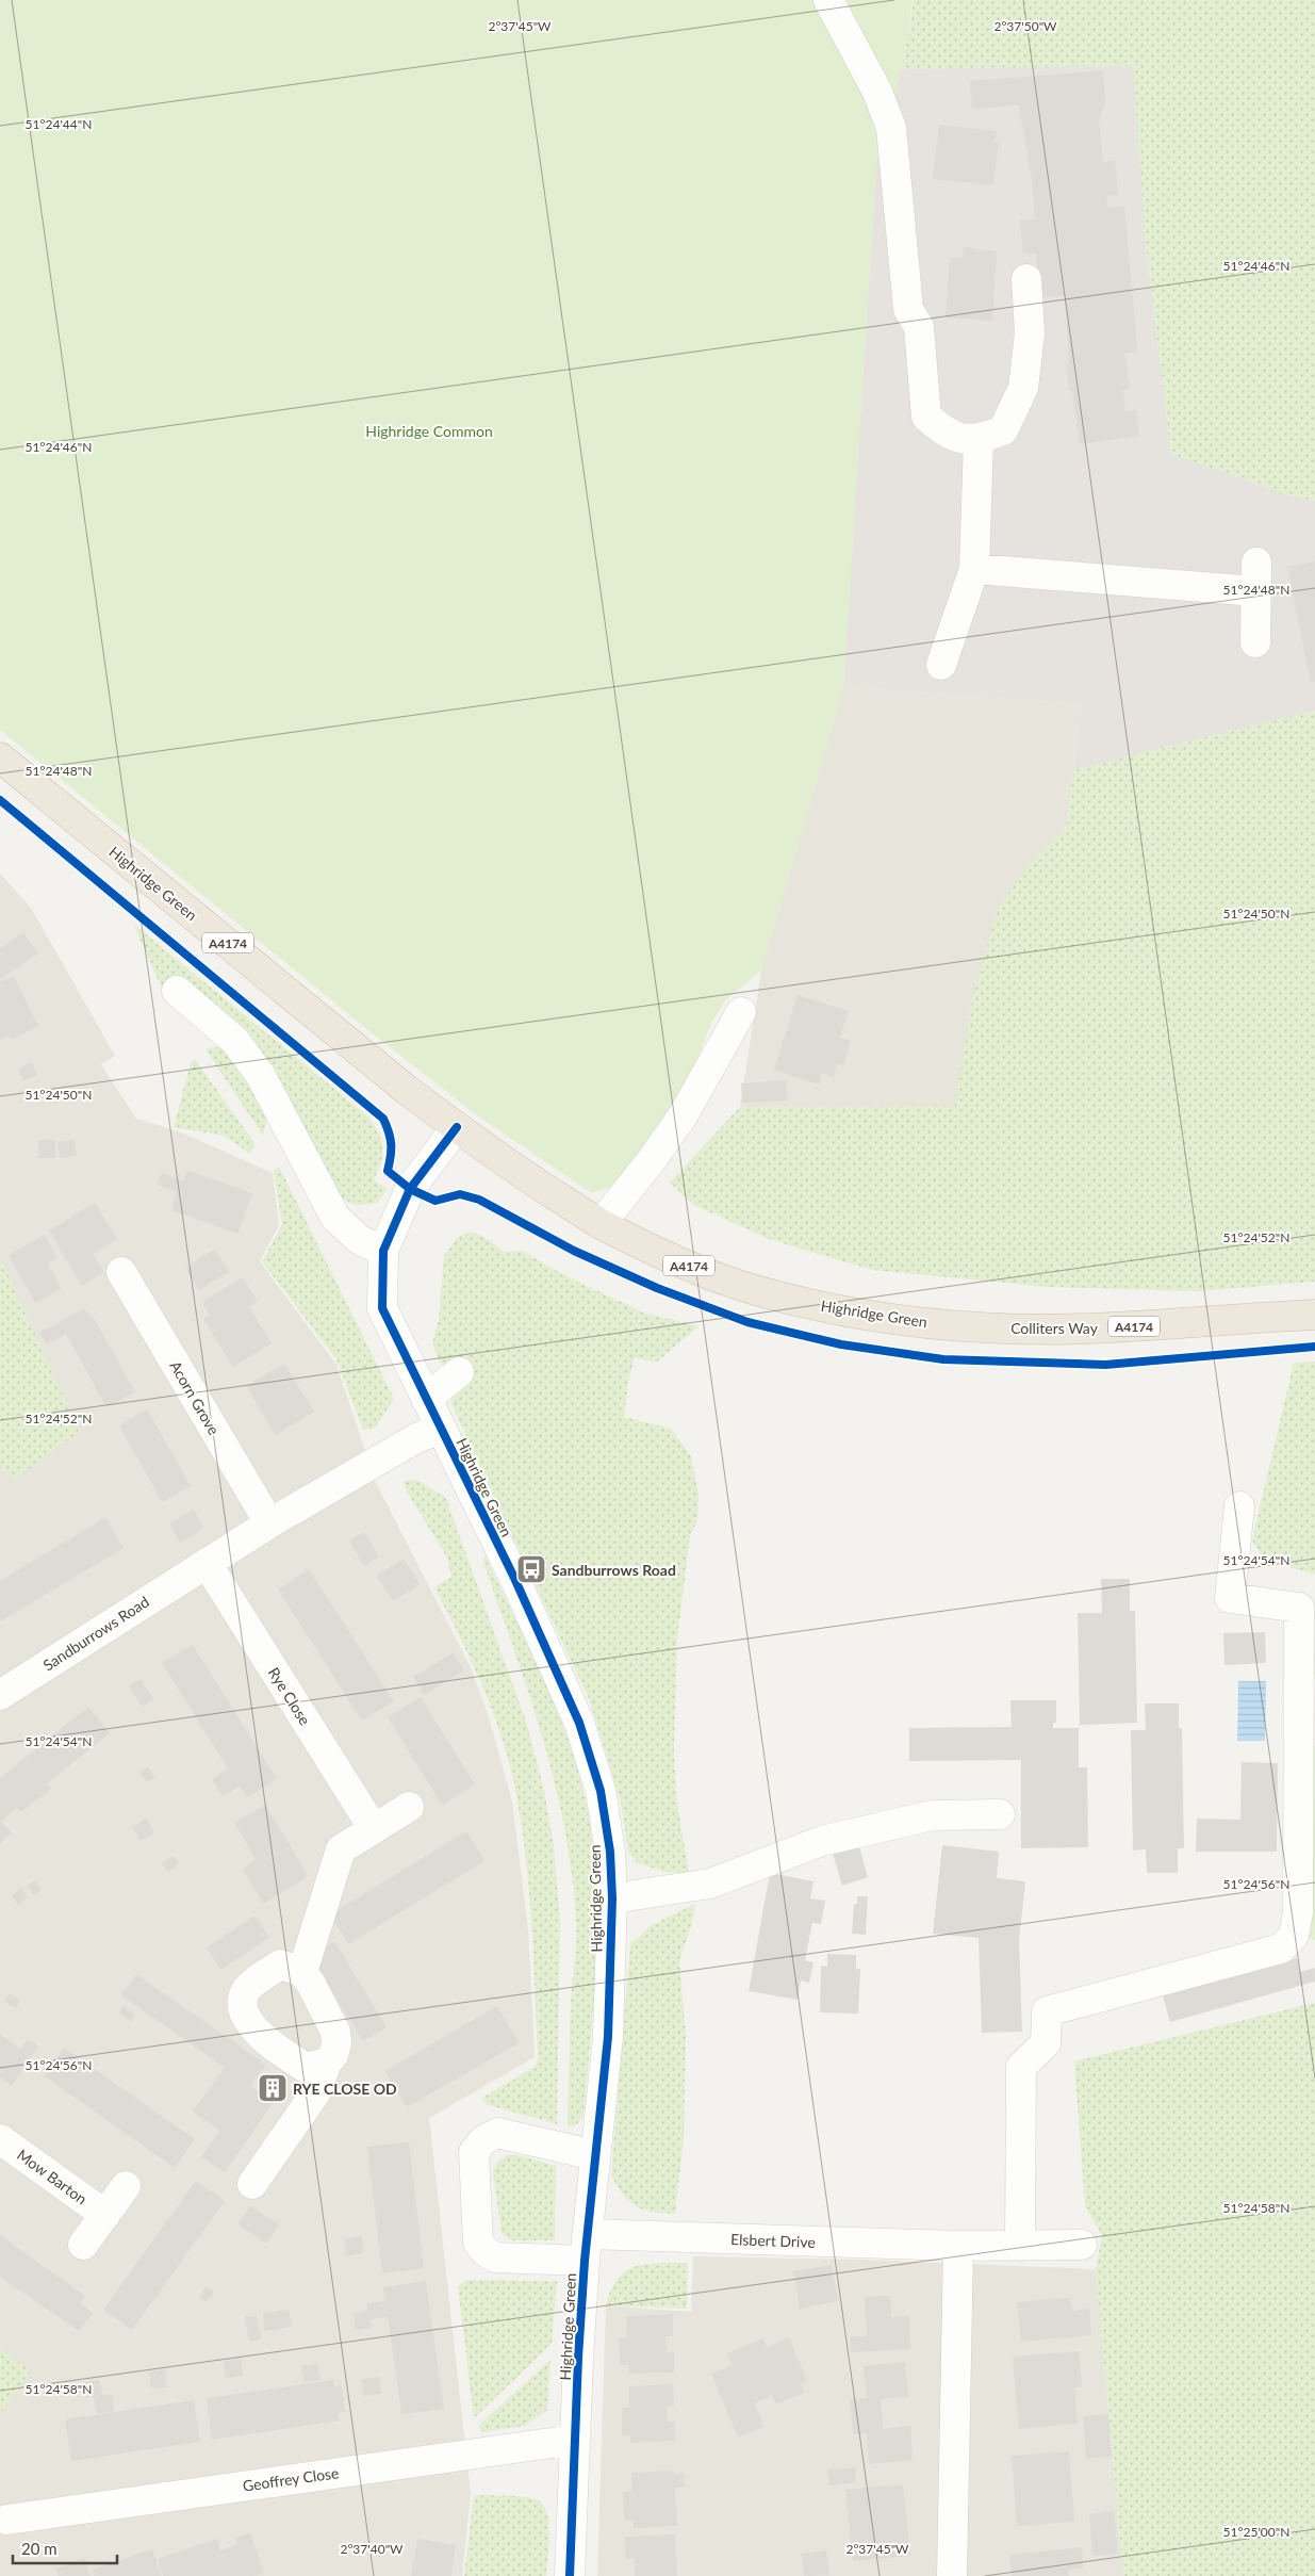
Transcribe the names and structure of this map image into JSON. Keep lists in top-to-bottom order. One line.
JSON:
{"streets":{"highway":["Highridge Green","A4174","Colliters Way"],"street":["Acorn Grove","Sandburrows Road","Rye Close","Mow Barton","Elsbert Drive","Geoffrey Close"]},"crossings":[["Highridge Green","Colliters Way"],["Highridge Green","Sandburrows Road"],["Highridge Green","Elsbert Drive"],["Highridge Green","Geoffrey Close"],["Acorn Grove","Sandburrows Road"],["Sandburrows Road","Rye Close"]],"parks":["Highridge Common"],"places":{"bus stop":["Sandburrows Road"],"building":["RYE CLOSE OD"]},"scale_bar":"20 m","coordinates":["2°37'45\"W","2°37'50\"W","51°24'44\"N","51°24'46\"N","51°24'48\"N","51°24'50\"N","51°24'52\"N","51°24'54\"N","51°24'56\"N","51°24'58\"N","51°25'00\"N","2°37'40\"W"]}
